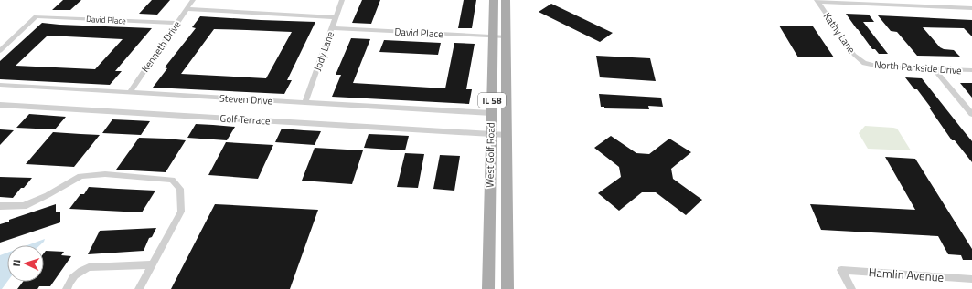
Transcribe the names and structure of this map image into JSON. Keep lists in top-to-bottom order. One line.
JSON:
{"streets":{"main road":["IL 58","West Golf Road"],"street":["David Place","Kathy Lane","Kenneth Drive","Jody Lane","North Parkside Drive","Steven Drive","Golf Terrace","Hamlin Avenue"]},"crossings":[["David Place","Kenneth Drive"],["David Place","Jody Lane"],["David Place","West Golf Road"],["Kathy Lane","North Parkside Drive"],["Kenneth Drive","Steven Drive"],["Jody Lane","Steven Drive"],["Steven Drive","West Golf Road"],["Golf Terrace","West Golf Road"]],"north":"left"}
